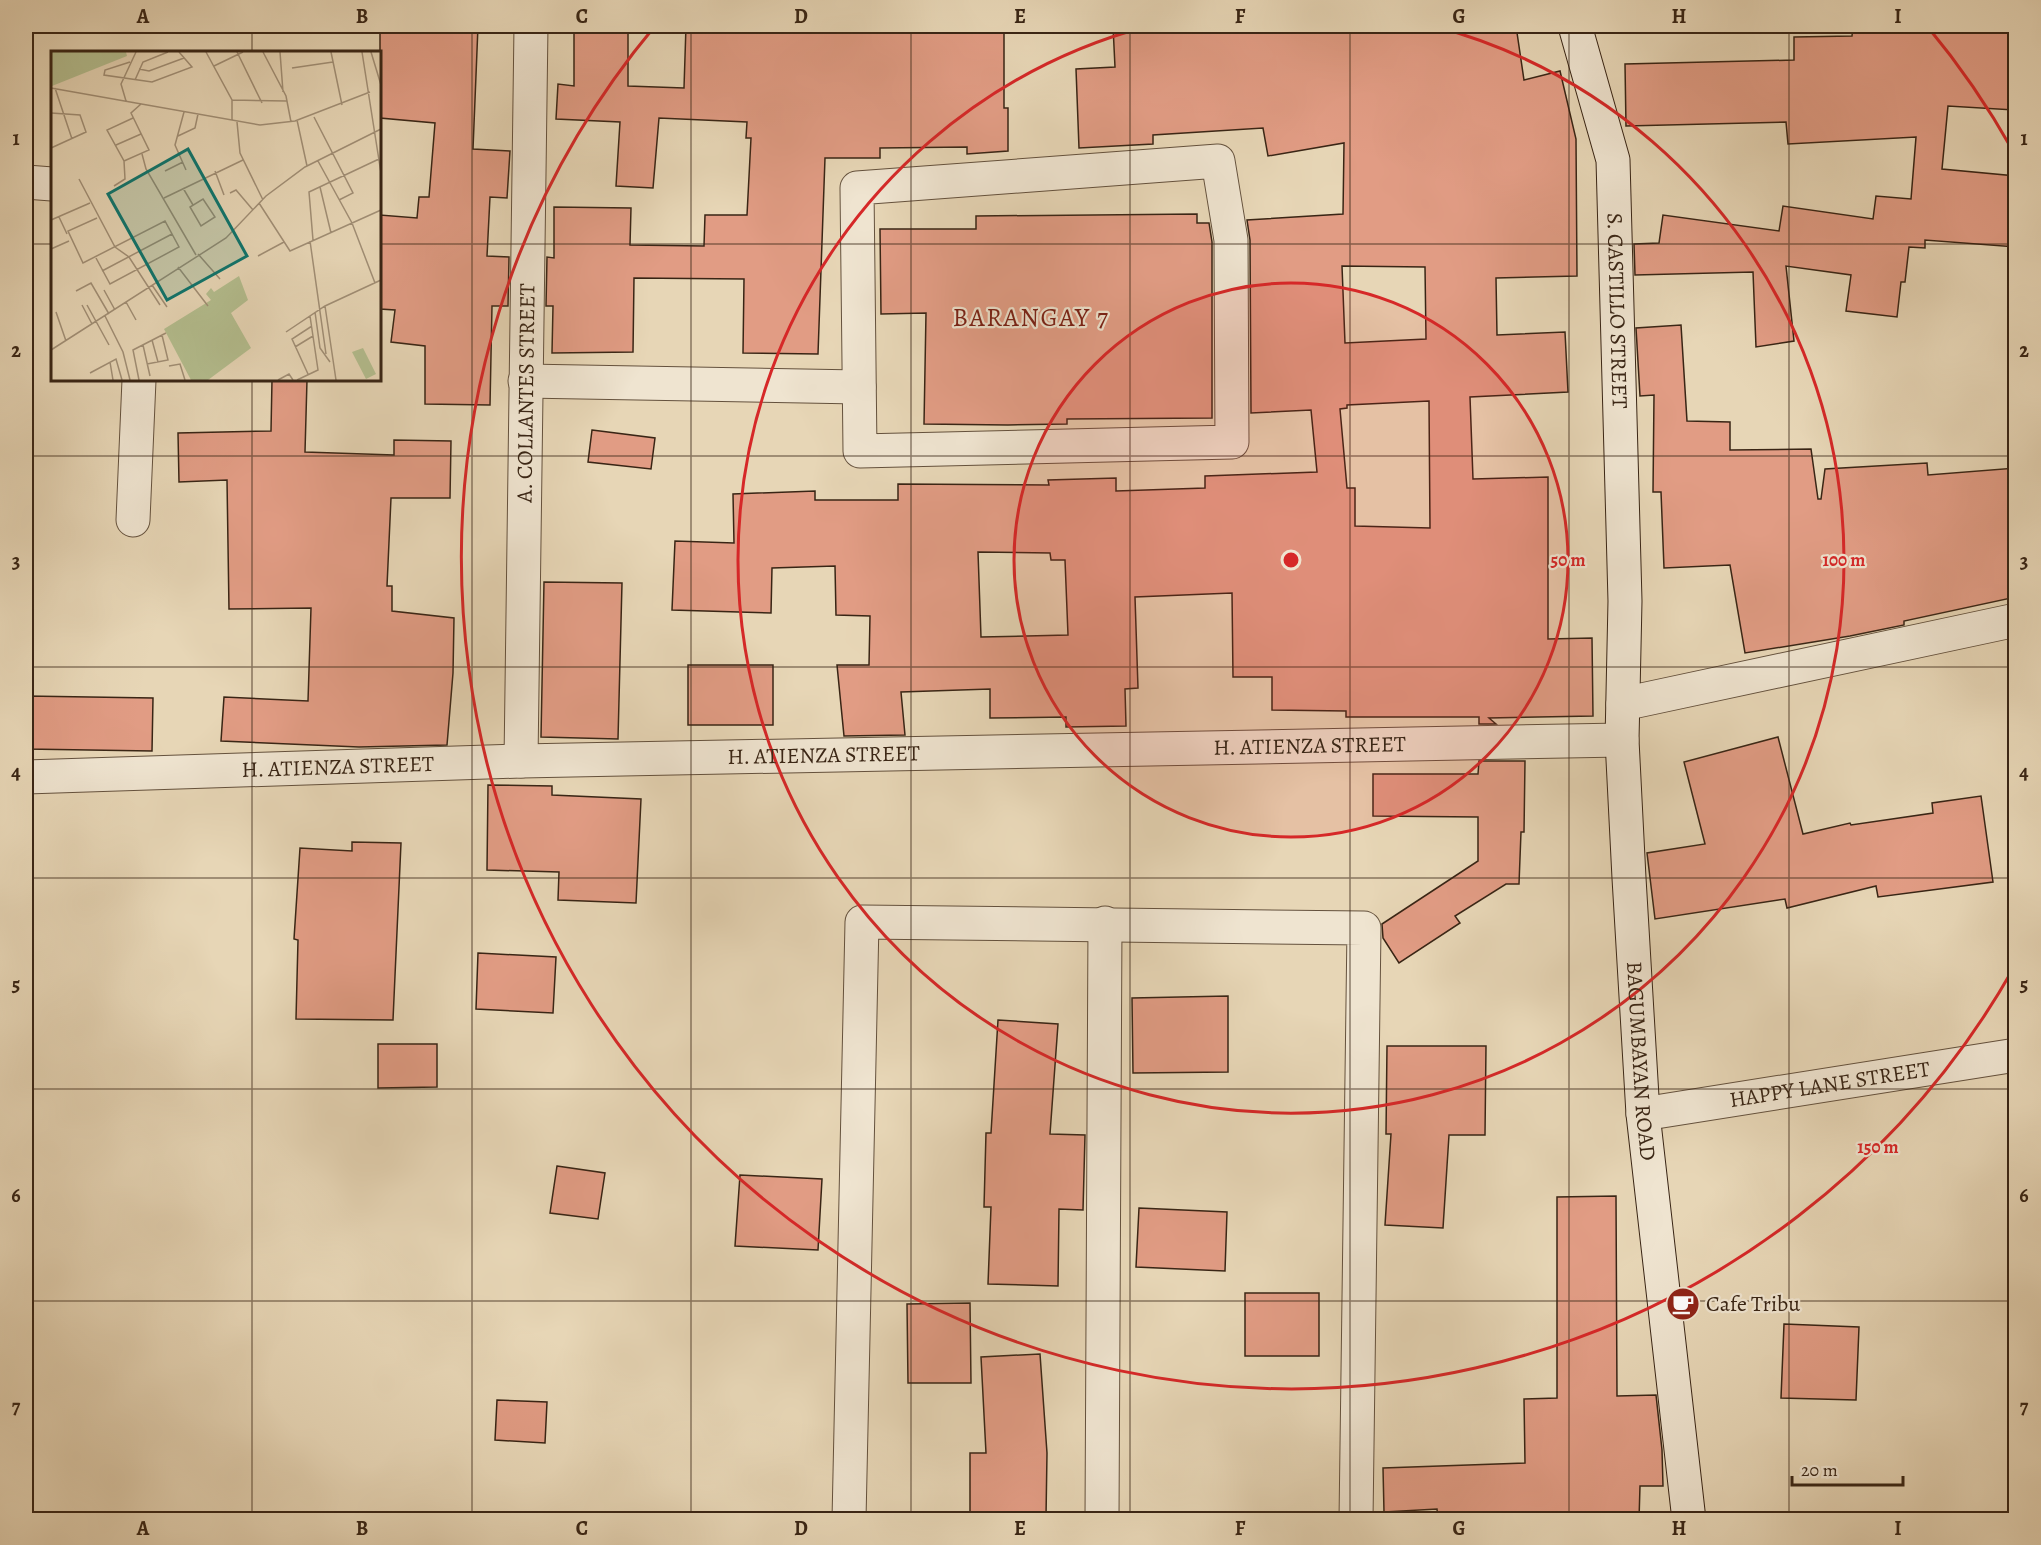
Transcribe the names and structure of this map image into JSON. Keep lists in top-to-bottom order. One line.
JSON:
{"streets":{"street":["S. CASTILLO STREET","A. COLLANTES STREET","H. ATIENZA STREET","BAGUMBAYAN ROAD","HAPPY LANE STREET"]},"crossings":[["S. CASTILLO STREET","BAGUMBAYAN ROAD"],["A. COLLANTES STREET","H. ATIENZA STREET"],["H. ATIENZA STREET","BAGUMBAYAN ROAD"],["BAGUMBAYAN ROAD","HAPPY LANE STREET"]],"districts":["BARANGAY 7"],"places":{"cafe":["Cafe Tribu"]},"scale_bar":"20 m","grid":{"columns":["A","B","C","D","E","F","G","H","I"],"rows":["1","2","3","4","5","6","7"]},"rings":["50 m","100 m","150 m"]}
